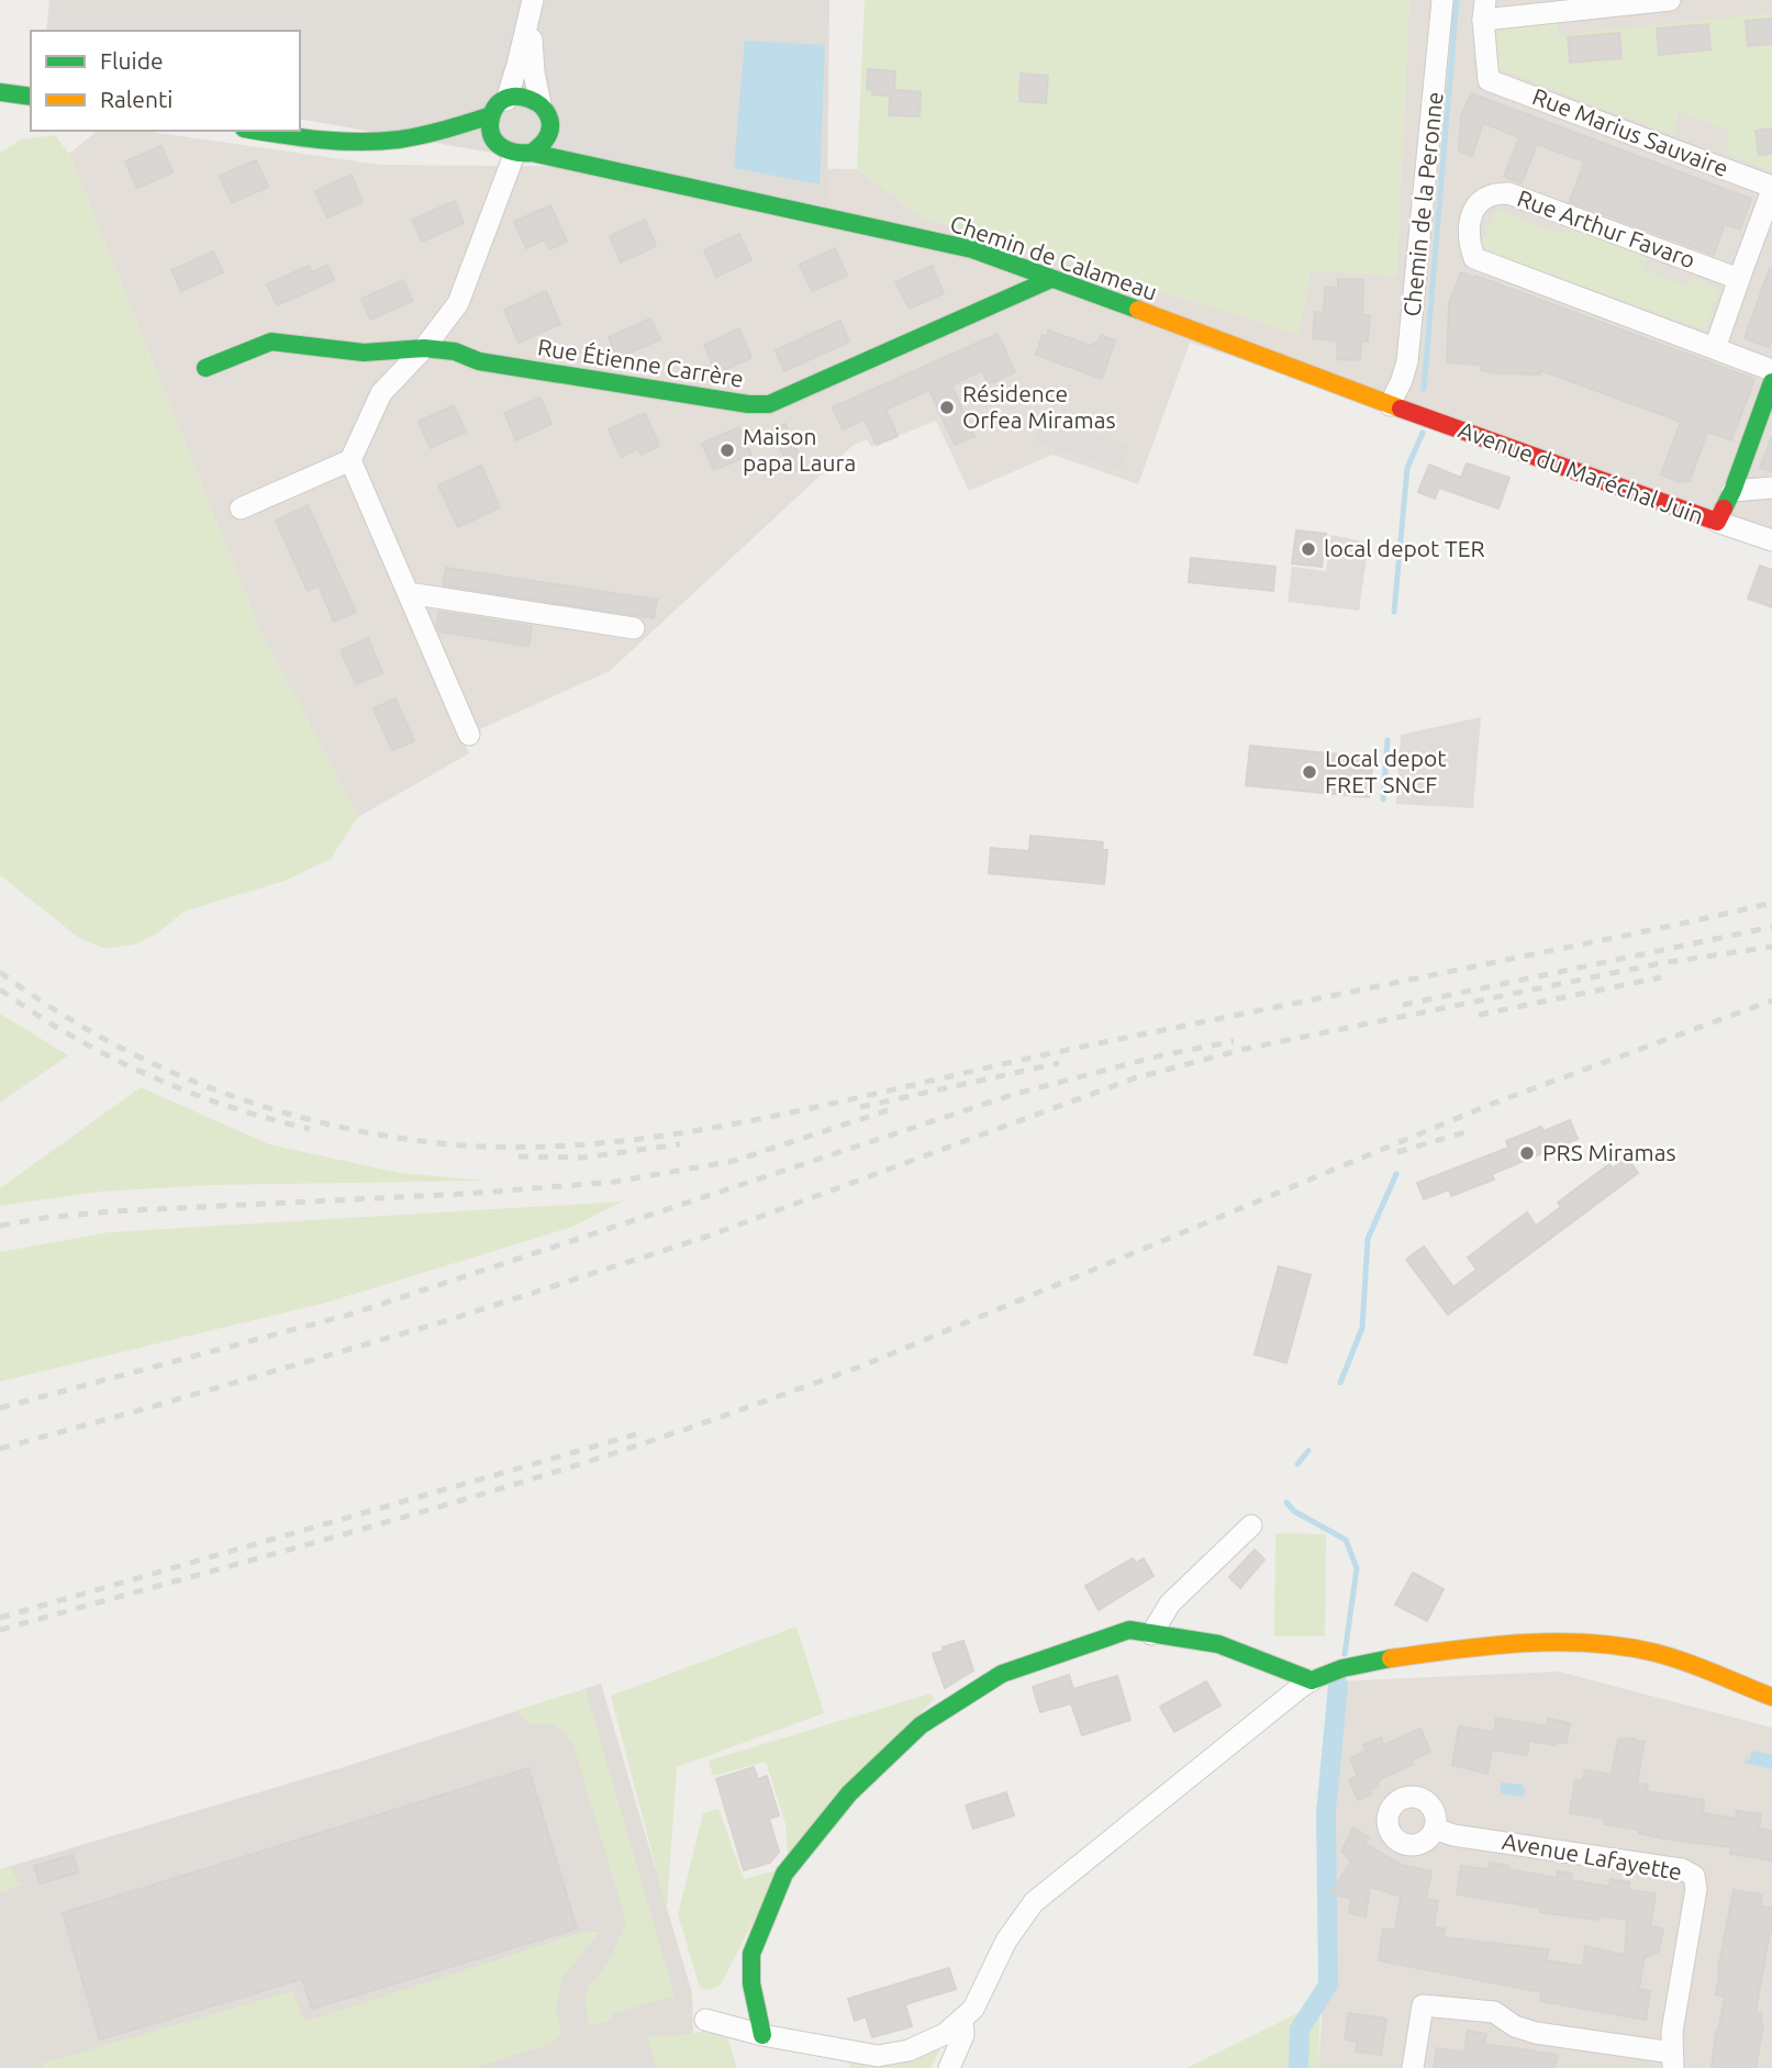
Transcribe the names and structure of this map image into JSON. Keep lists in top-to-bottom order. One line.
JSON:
{"streets":{"street":["Rue Marius Sauvaire","Chemin de la Peronne","Rue Arthur Favaro","Chemin de Calameau","Rue Étienne Carrère","Avenue du Maréchal Juin","Avenue Lafayette"]},"crossings":[["Chemin de la Peronne","Chemin de Calameau"],["Chemin de la Peronne","Avenue du Maréchal Juin"],["Chemin de Calameau","Rue Étienne Carrère"],["Chemin de Calameau","Avenue du Maréchal Juin"]],"places":["Résidence Orfea Miramas","Maison papa Laura","local depot TER","Local depot FRET SNCF","PRS Miramas"],"legend":["Fluide","Ralenti"]}
